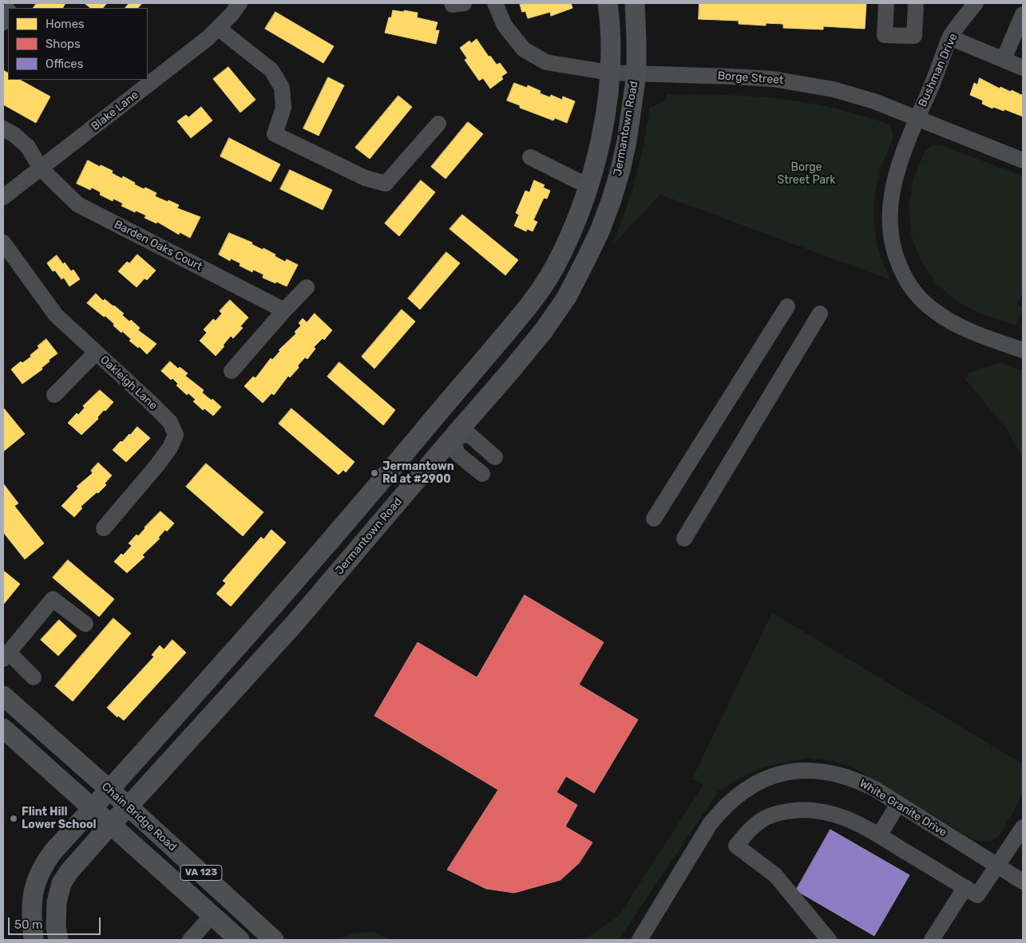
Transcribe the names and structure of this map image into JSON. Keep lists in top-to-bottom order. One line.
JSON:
{"streets":{"main road":["Jermantown Road","Chain Bridge Road","VA 123"],"street":["Bushman Drive","Borge Street","Blake Lane","Barden Oaks Court","Oakleigh Lane","White Granite Drive"]},"crossings":[["Bushman Drive","Borge Street"],["Borge Street","Jermantown Road"],["Blake Lane","Barden Oaks Court"],["Jermantown Road","Chain Bridge Road"],["Jermantown Road","VA 123"]],"parks":["Borge Street Park"],"places":["Jermantown Rd at #2900","Flint Hill Lower School"],"legend":["Homes","Shops","Offices"],"scale_bar":"50 m"}
